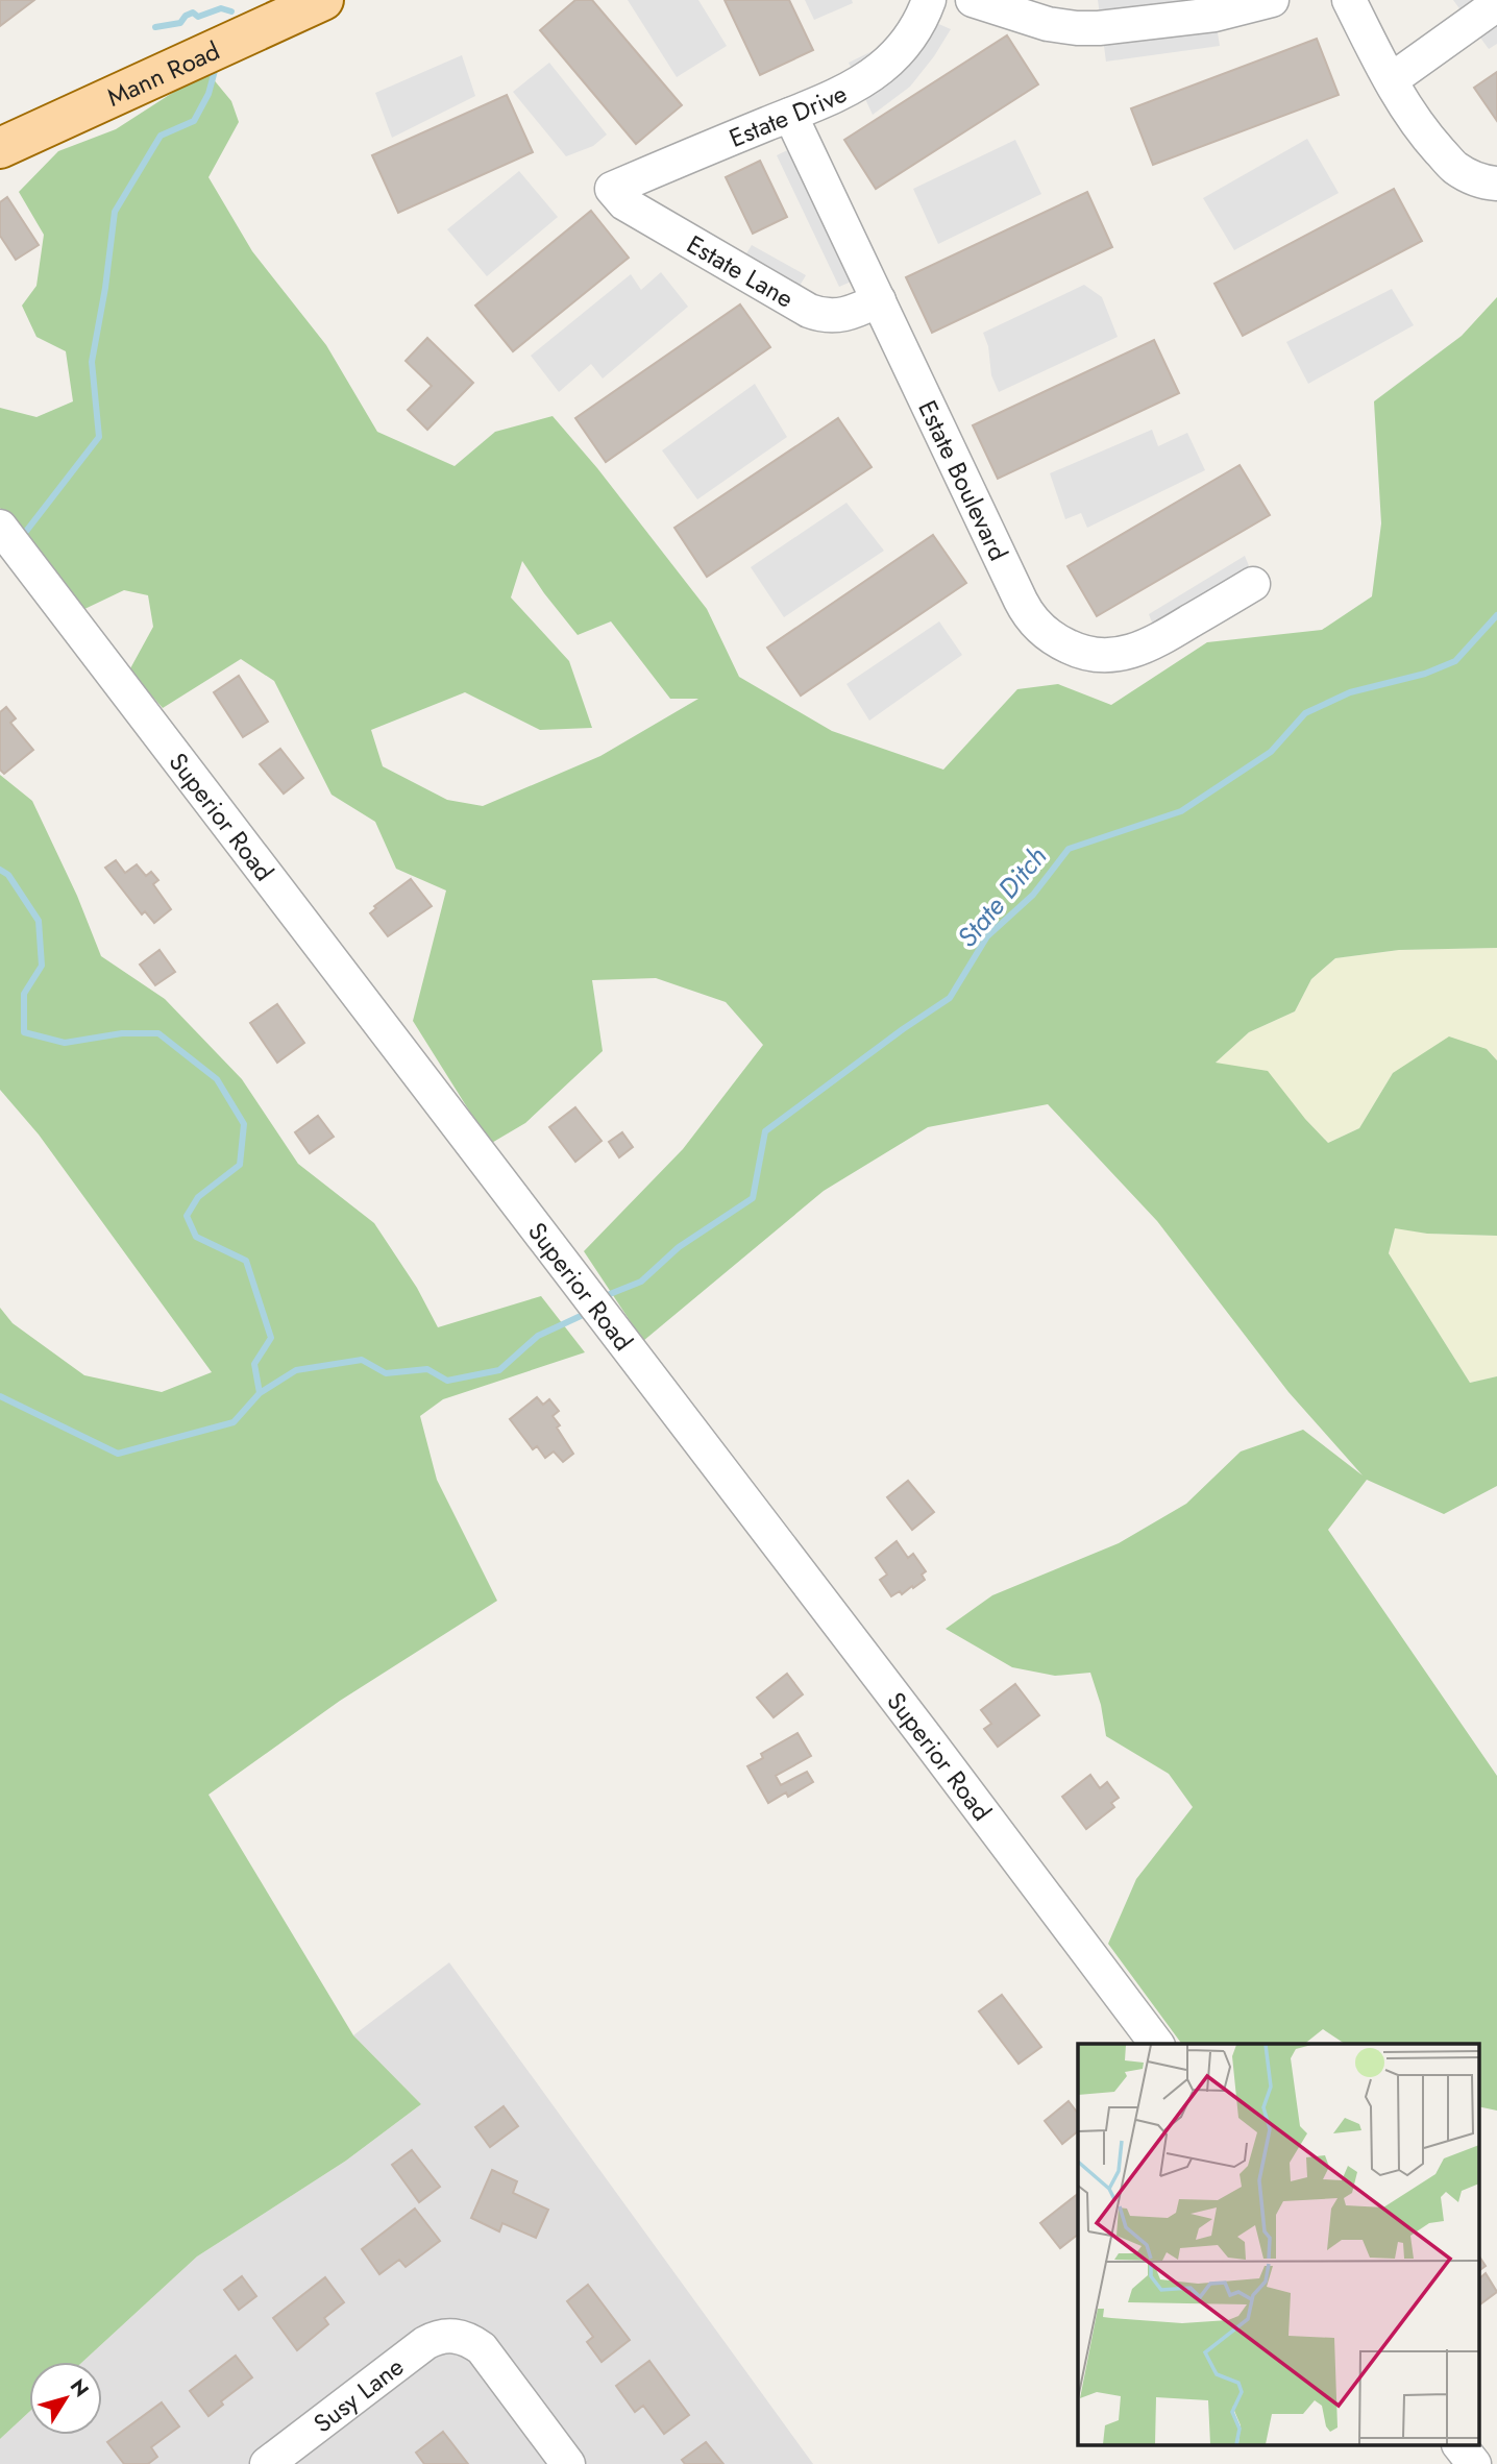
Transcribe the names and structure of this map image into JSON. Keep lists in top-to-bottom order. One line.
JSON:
{"streets":{"main road":["Mann Road"],"street":["Estate Drive","Estate Lane","Estate Boulevard","Superior Road","Susy Lane"]},"crossings":[["Estate Drive","Estate Lane"],["Estate Drive","Estate Boulevard"],["Estate Lane","Estate Boulevard"]],"water":["State Ditch"],"north":"top right"}
